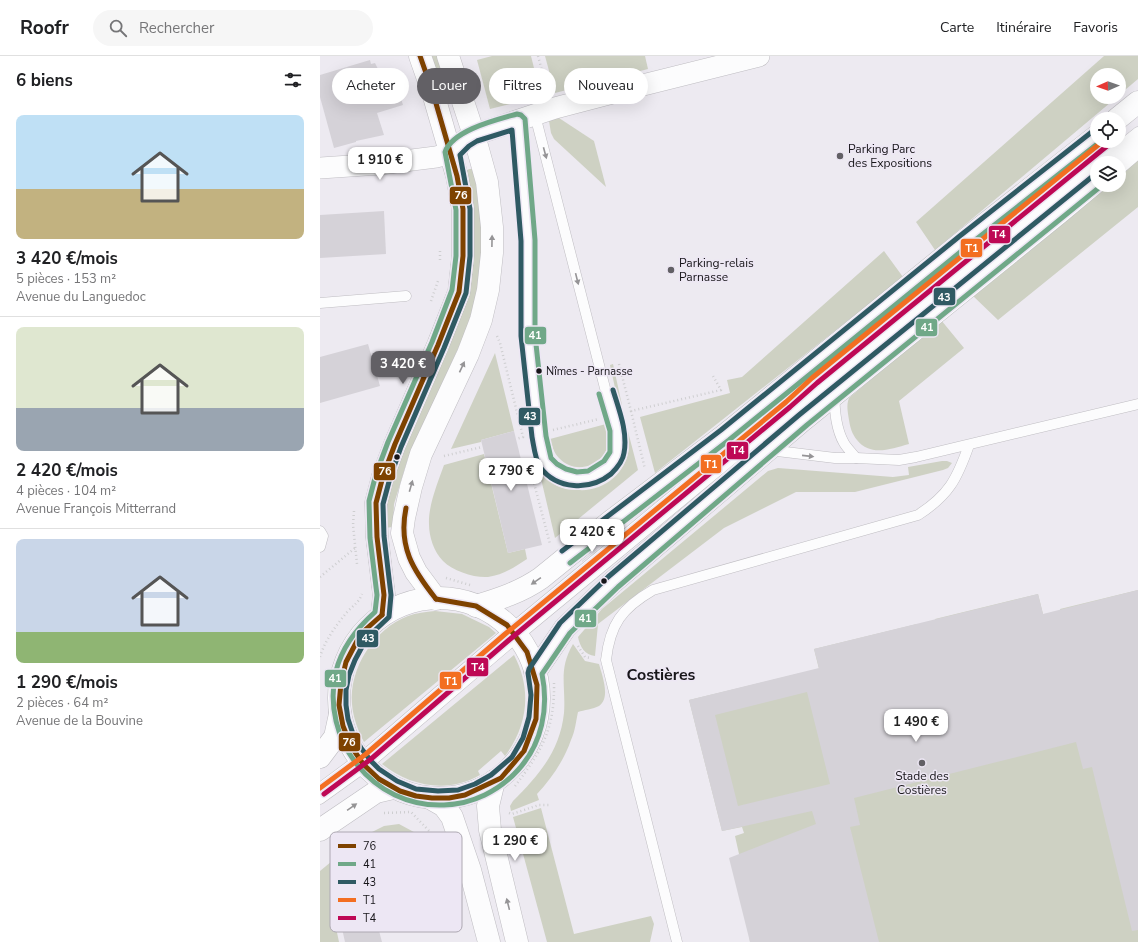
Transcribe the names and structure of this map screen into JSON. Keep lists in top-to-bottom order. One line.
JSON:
{"districts":["Costières"],"places":["Parking Parc des Expositions","Parking-relais Parnasse","Nîmes - Parnasse","Stade des Costières"],"lines":["transit line 76","transit line 41","transit line 43","transit line T1","transit line T4"],"legend":["76","41","43","T1","T4"],"north":"left","page":{"header":"Roofr","search":"Rechercher","nav":["Carte","Itinéraire","Favoris"],"heading":"6 biens","chip":["Acheter","Louer","Filtres","Nouveau"],"list":[{"name":"3 420 €/mois","note":"5 pièces · 153 m² · Avenue du Languedoc"},{"name":"2 420 €/mois","note":"4 pièces · 104 m² · Avenue François Mitterrand"},{"name":"1 290 €/mois","note":"2 pièces · 64 m² · Avenue de la Bouvine"}],"price":["1 910 €","3 420 €","2 790 €","2 420 €","1 490 €","1 290 €"]}}
